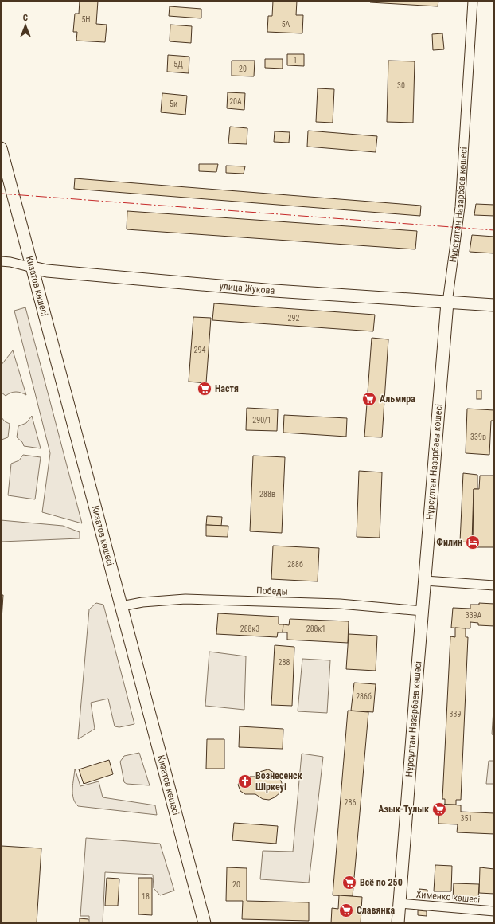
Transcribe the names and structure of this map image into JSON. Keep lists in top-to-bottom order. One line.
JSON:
{"streets":{"main road":["Нұрсұлтан Назарбаев көшесі","Кизатов көшесі","улица Жукова"],"street":["Победы","Хименко көшесі"]},"crossings":[["Нұрсұлтан Назарбаев көшесі","улица Жукова"],["Нұрсұлтан Назарбаев көшесі","Победы"],["Нұрсұлтан Назарбаев көшесі","Хименко көшесі"],["Кизатов көшесі","улица Жукова"],["Кизатов көшесі","Победы"]],"places":{"supermarket":["Настя","Альмира","Азык-Тулык","Всё по 250","Славянка"],"hotel":["Филин"],"church":["Вознесенск Шіркеуі"]},"house_numbers":["5Н","5А","1","5Д","20","30","20А","5и","292","294","290/1","339в","288в","288б","339А","288к3","288к1","288","286б","339","286","351","20","18"],"north":"top"}
